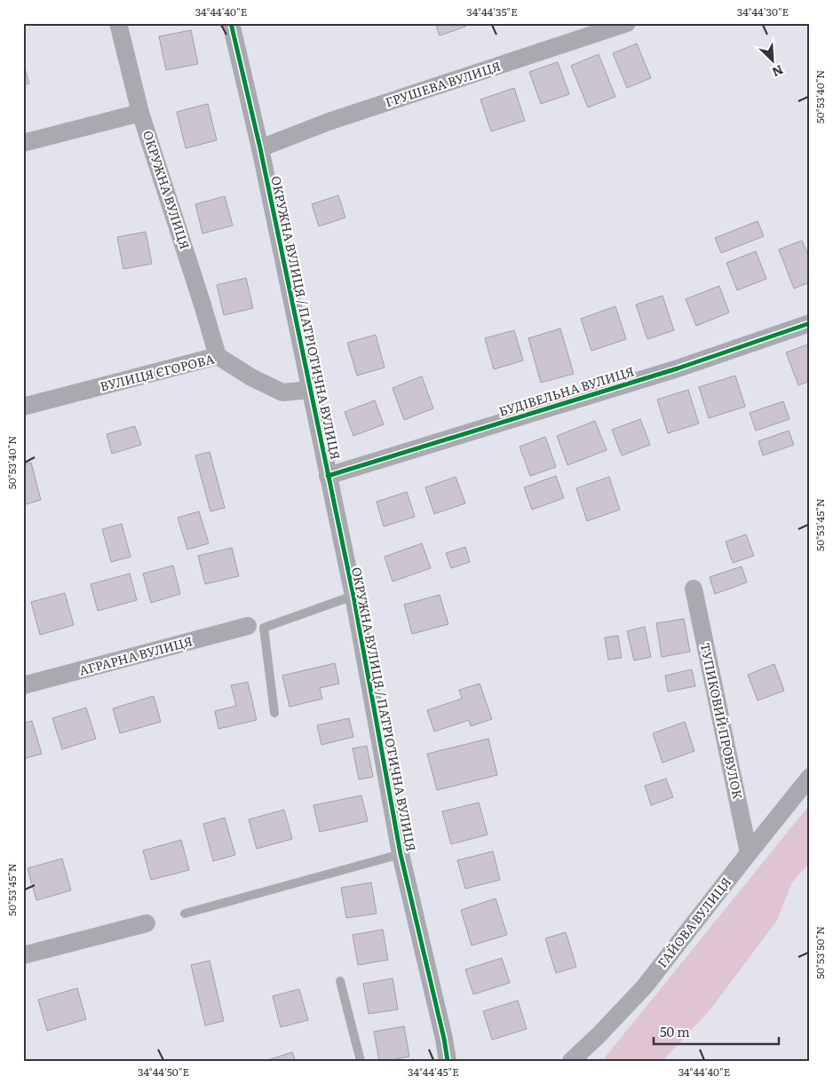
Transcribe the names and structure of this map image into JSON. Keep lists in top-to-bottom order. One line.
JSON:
{"streets":{"street":["ГРУШЕВА ВУЛИЦЯ","ОКРУЖНА ВУЛИЦЯ","ОКРУЖНА ВУЛИЦЯ / ПАТРІОТИЧНА ВУЛИЦЯ","ВУЛИЦЯ ЄГОРОВА","БУДІВЕЛЬНА ВУЛИЦЯ","АГРАРНА ВУЛИЦЯ","ТУПИКОВИЙ ПРОВУЛОК","ГАЙОВА ВУЛИЦЯ"]},"crossings":[["ГРУШЕВА ВУЛИЦЯ","ОКРУЖНА ВУЛИЦЯ / ПАТРІОТИЧНА ВУЛИЦЯ"],["ОКРУЖНА ВУЛИЦЯ","ВУЛИЦЯ ЄГОРОВА"],["ОКРУЖНА ВУЛИЦЯ / ПАТРІОТИЧНА ВУЛИЦЯ","ВУЛИЦЯ ЄГОРОВА"],["ОКРУЖНА ВУЛИЦЯ / ПАТРІОТИЧНА ВУЛИЦЯ","БУДІВЕЛЬНА ВУЛИЦЯ"],["ТУПИКОВИЙ ПРОВУЛОК","ГАЙОВА ВУЛИЦЯ"]],"scale_bar":"50 m","north":"bottom right","coordinates":["34°44'40\"E","34°44'35\"E","34°44'30\"E","50°53'40\"N","50°53'45\"N","50°53'50\"N","34°44'50\"E","34°44'45\"E"]}
